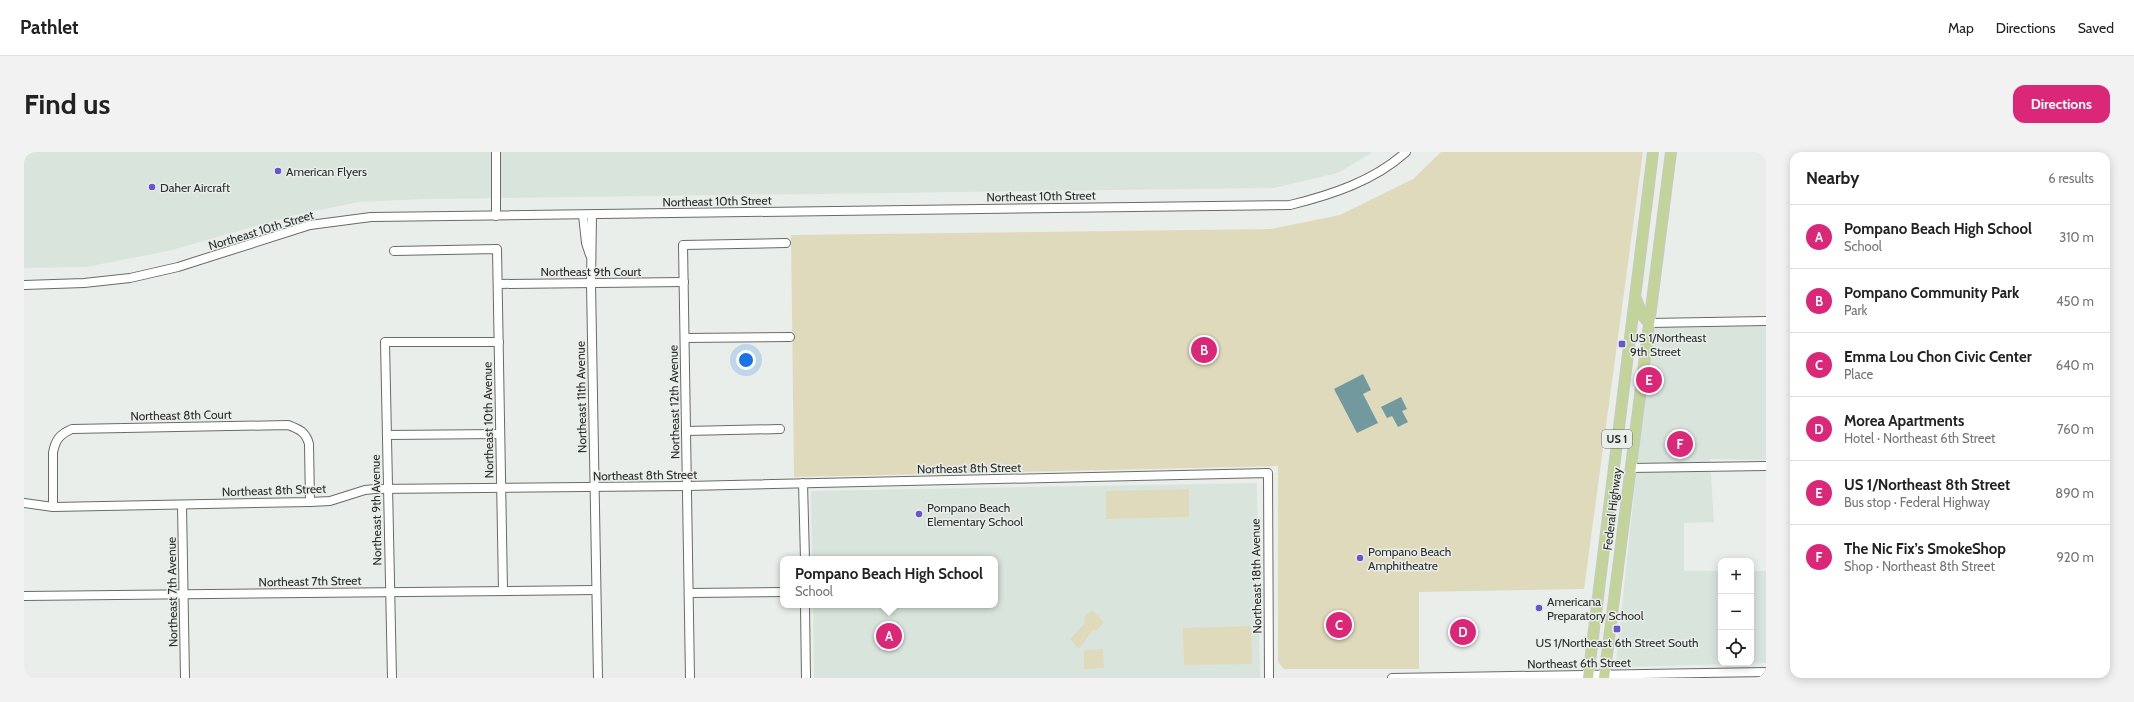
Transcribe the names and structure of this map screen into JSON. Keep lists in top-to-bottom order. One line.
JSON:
{"streets":{"main road":["US 1","Federal Highway"],"street":["Northeast 10th Street","Northeast 9th Court","Northeast 11th Avenue","Northeast 12th Avenue","Northeast 8th Court","Northeast 10th Avenue","Northeast 8th Street","Northeast 9th Avenue","Northeast 18th Avenue","Northeast 7th Street","Northeast 7th Avenue","Northeast 6th Street"]},"crossings":[["Northeast 10th Street","Northeast 11th Avenue"],["Northeast 9th Court","Northeast 11th Avenue"],["Northeast 9th Court","Northeast 12th Avenue"],["Northeast 9th Court","Northeast 10th Avenue"],["Northeast 11th Avenue","Northeast 8th Street"],["Northeast 11th Avenue","Northeast 7th Street"],["Northeast 12th Avenue","Northeast 8th Street"],["Northeast 8th Court","Northeast 8th Street"],["Northeast 10th Avenue","Northeast 8th Street"],["Northeast 10th Avenue","Northeast 9th Avenue"],["Northeast 10th Avenue","Northeast 7th Street"],["Northeast 8th Street","Northeast 9th Avenue"],["Northeast 8th Street","Northeast 18th Avenue"],["Northeast 8th Street","Northeast 7th Avenue"],["Federal Highway","Northeast 6th Street"],["Northeast 9th Avenue","Northeast 7th Street"],["Northeast 7th Street","Northeast 7th Avenue"]],"places":{"other":["American Flyers","Daher Aircraft","Pompano Beach Elementary School","Pompano Beach Amphitheatre","Americana Preparatory School"],"transit":["US 1/Northeast 9th Street","US 1/Northeast 6th Street South"]},"page":{"header":"Pathlet","nav":["Map","Directions","Saved"],"buttons":"Directions","title":"Find us","heading":["Nearby","6 results"],"list":[{"mark":"A","name":"Pompano Beach High School","note":"School","value":"310 m"},{"mark":"B","name":"Pompano Community Park","note":"Park","value":"450 m"},{"mark":"C","name":"Emma Lou Chon Civic Center","note":"Place","value":"640 m"},{"mark":"D","name":"Morea Apartments","note":"Hotel · Northeast 6th Street","value":"760 m"},{"mark":"E","name":"US 1/Northeast 8th Street","note":"Bus stop · Federal Highway","value":"890 m"},{"mark":"F","name":"The Nic Fix’s SmokeShop","note":"Shop · Northeast 8th Street","value":"920 m"}],"pins":["B","E","F","C","D","A"],"popup":["Pompano Beach High School","School"],"map_buttons":["+","−"]}}
